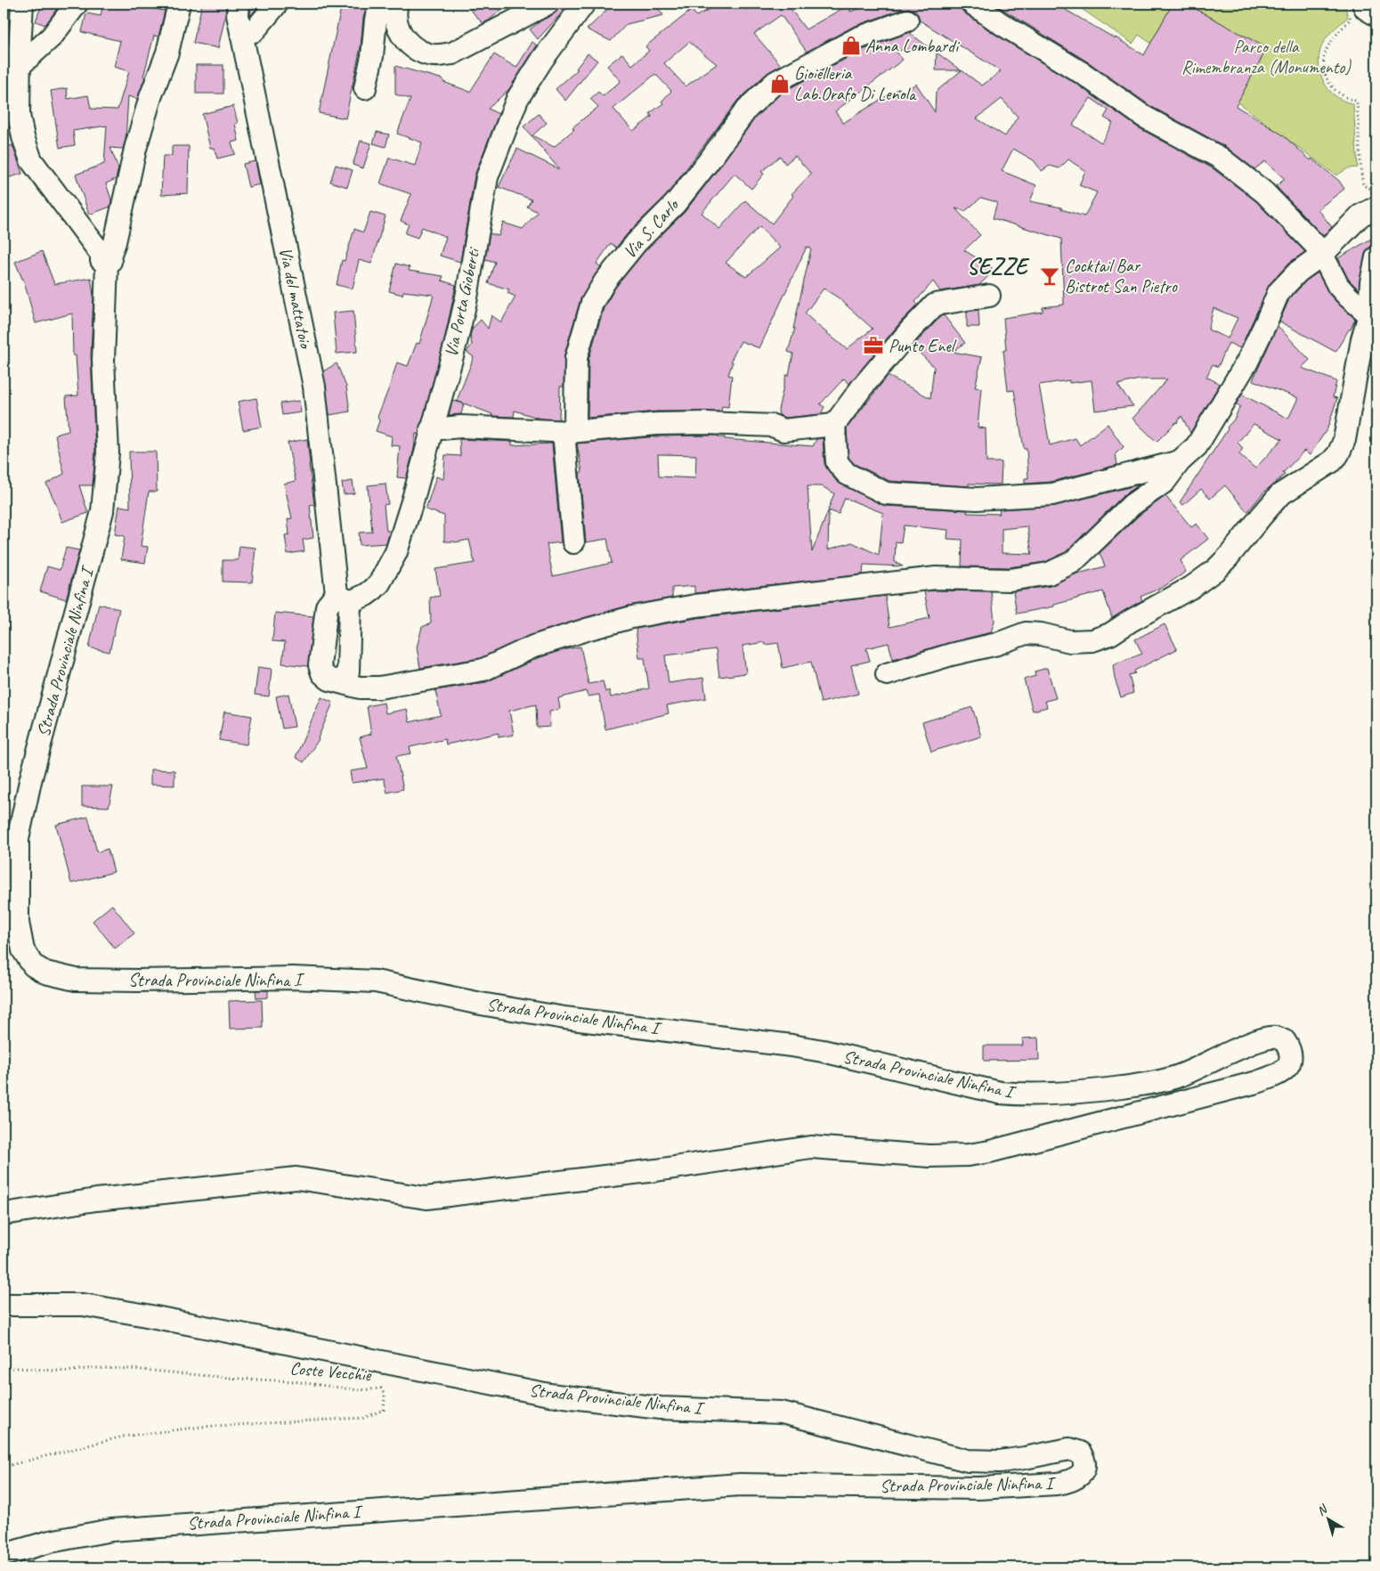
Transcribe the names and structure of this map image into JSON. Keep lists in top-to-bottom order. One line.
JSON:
{"streets":{"street":["Via S. Carlo","Via del mattatoio","Via Porta Gioberti","Strada Provinciale Ninfina I"],"path":["Coste Vecchie"]},"crossings":[["Via del mattatoio","Via Porta Gioberti"]],"districts":["SEZZE"],"parks":["Parco della Rimembranza (Monumento)"],"places":{"shop":["Anna Lombardi","Gioielleria Lab.Orafo Di Lenola"],"bar":["Cocktail Bar Bistrot San Pietro"],"office":["Punto Enel"]},"north":"top left"}
